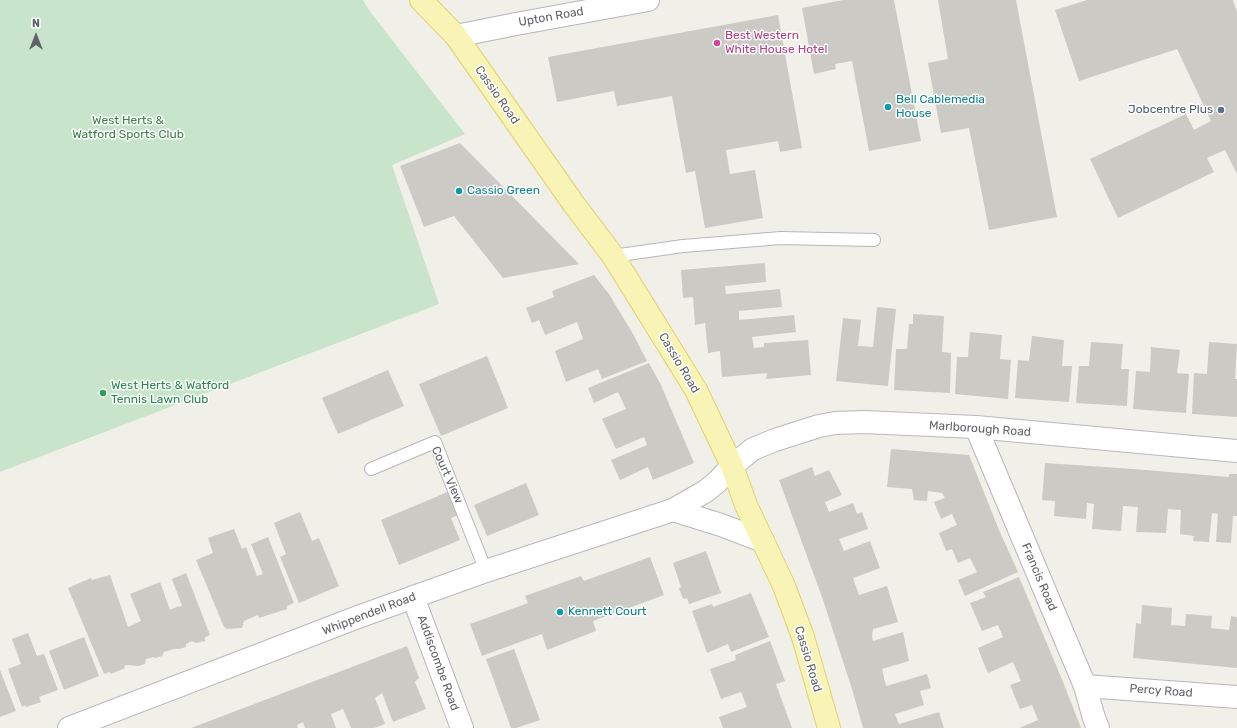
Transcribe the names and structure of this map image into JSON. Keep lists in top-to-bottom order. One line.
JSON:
{"streets":{"main road":["Cassio Road"],"street":["Upton Road","Marlborough Road","Francis Road","Whippendell Road","Addiscombe Road","Percy Road"],"lane":["Court View"]},"crossings":[["Upton Road","Cassio Road"],["Cassio Road","Marlborough Road"],["Cassio Road","Whippendell Road"],["Marlborough Road","Francis Road"],["Marlborough Road","Whippendell Road"],["Court View","Whippendell Road"],["Francis Road","Percy Road"],["Whippendell Road","Addiscombe Road"]],"parks":["West Herts & Watford Sports Club"],"places":["Best Western White House Hotel","Bell Cablemedia House","Jobcentre Plus","Cassio Green","West Herts & Watford Tennis Lawn Club","Kennett Court"],"north":"top"}
